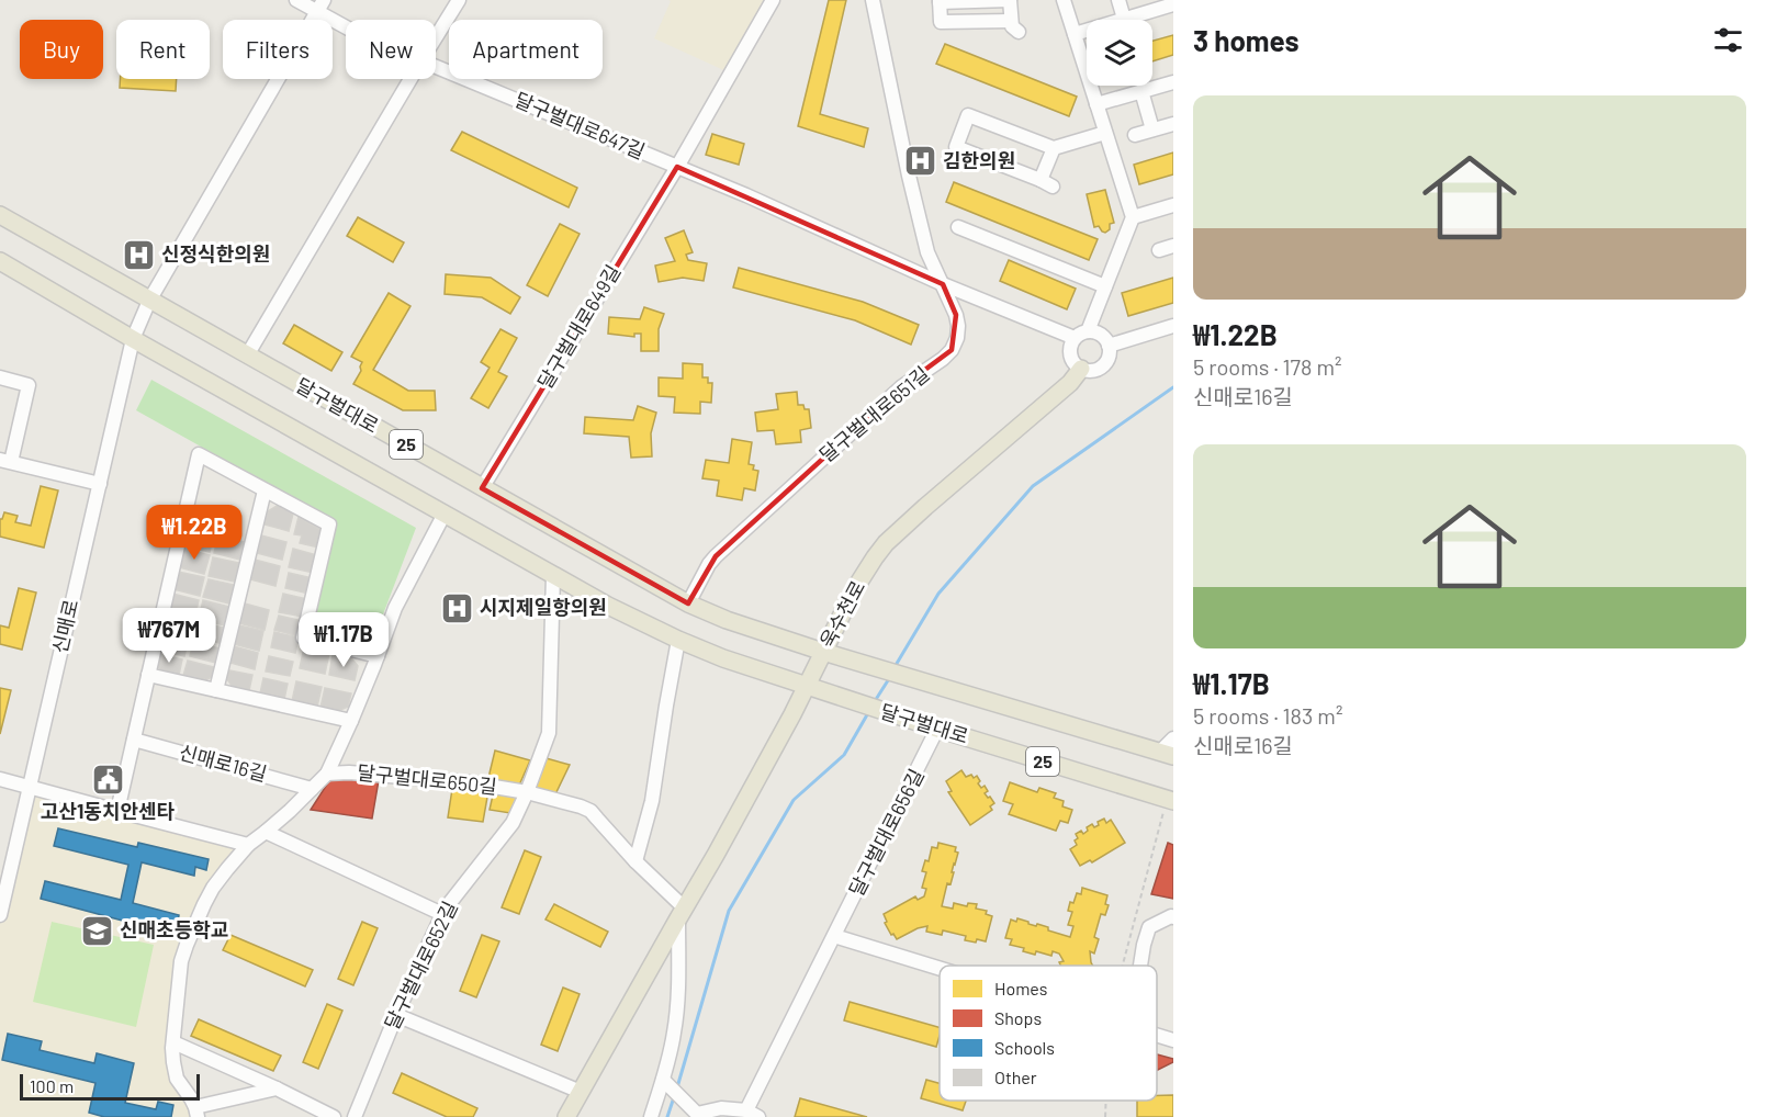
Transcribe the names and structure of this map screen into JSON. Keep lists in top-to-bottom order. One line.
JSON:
{"streets":{"main road":["달구벌대로","25","욱수천로"],"street":["달구벌대로647길","달구벌대로649길","달구벌대로651길","신매로","신매로16길","달구벌대로650길","달구벌대로656길","달구벌대로652길"]},"crossings":[["달구벌대로647길","달구벌대로649길"],["달구벌대로647길","신매로"],["달구벌대로649길","달구벌대로"],["달구벌대로","달구벌대로651길"],["달구벌대로","욱수천로"],["달구벌대로","신매로"],["달구벌대로","달구벌대로650길"],["달구벌대로","달구벌대로656길"],["달구벌대로","달구벌대로652길"],["신매로16길","달구벌대로650길"],["달구벌대로650길","달구벌대로652길"]],"places":{"hospital":["김한의원","신정식한의원","시지제일항의원"],"public building":["고산1동치안센타"],"school or university":["신매초등학교"]},"legend":["Homes","Shops","Schools","Other"],"scale_bar":"100 m","page":{"heading":"3 homes","chip":["Buy","Rent","Filters","New","Apartment"],"list":[{"name":"₩1.22B","note":"5 rooms · 178 m² · 신매로16길"},{"name":"₩1.17B","note":"5 rooms · 183 m² · 신매로16길"}],"price":["₩1.22B","₩767M","₩1.17B"],"scale":"100 m"}}
